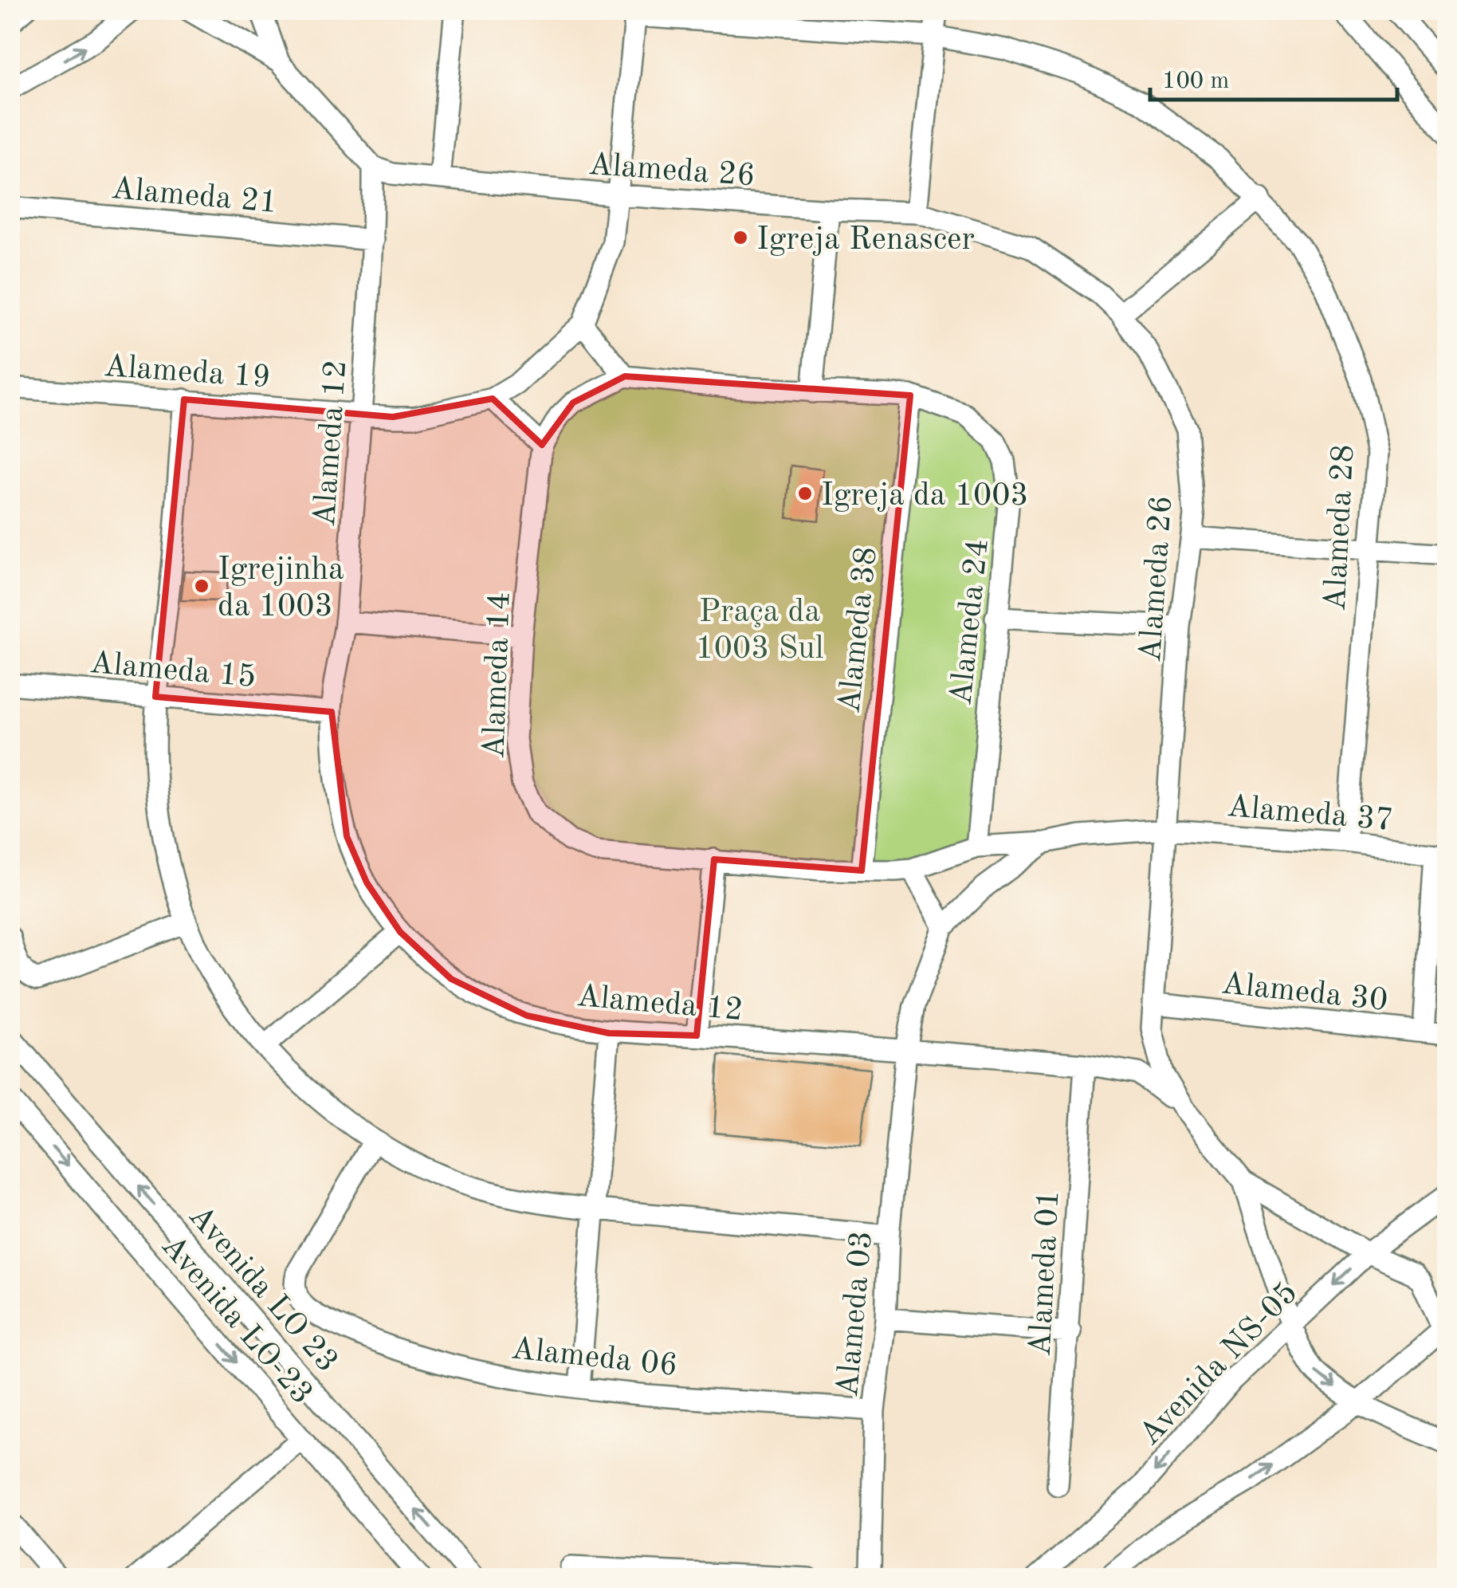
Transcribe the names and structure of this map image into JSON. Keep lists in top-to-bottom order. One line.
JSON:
{"streets":{"street":["Alameda 26","Alameda 21","Alameda 19","Alameda 12","Alameda 28","Alameda 24","Alameda 38","Alameda 15","Alameda 14","Alameda 37","Alameda 30","Alameda 01","Avenida LO 23","Alameda 03","Avenida LO-23","Alameda 06","Avenida NS-05"]},"crossings":[["Alameda 26","Alameda 12"],["Alameda 26","Alameda 37"],["Alameda 26","Alameda 30"],["Alameda 21","Alameda 12"],["Alameda 19","Alameda 12"],["Alameda 12","Alameda 15"],["Alameda 12","Alameda 01"],["Alameda 12","Alameda 03"],["Alameda 28","Alameda 37"],["Alameda 24","Alameda 38"],["Alameda 24","Alameda 14"],["Alameda 38","Alameda 14"],["Alameda 03","Alameda 06"]],"one_way":["Avenida LO 23","Avenida LO-23"],"parks":["Praça da 1003 Sul"],"places":["Igreja Renascer","Igreja da 1003","Igrejinha da 1003"],"scale_bar":"100 m"}
